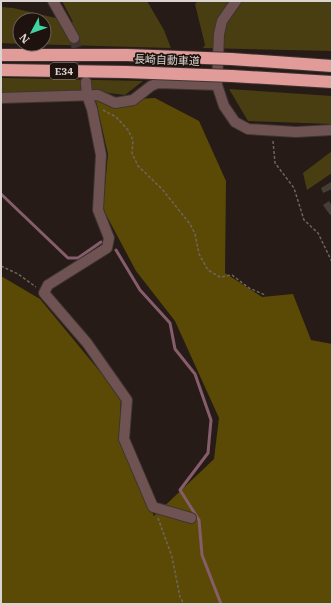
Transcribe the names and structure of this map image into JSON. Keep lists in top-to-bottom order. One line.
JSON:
{"streets":{"highway":["長崎自動車道","E34"]},"north":"bottom left"}
